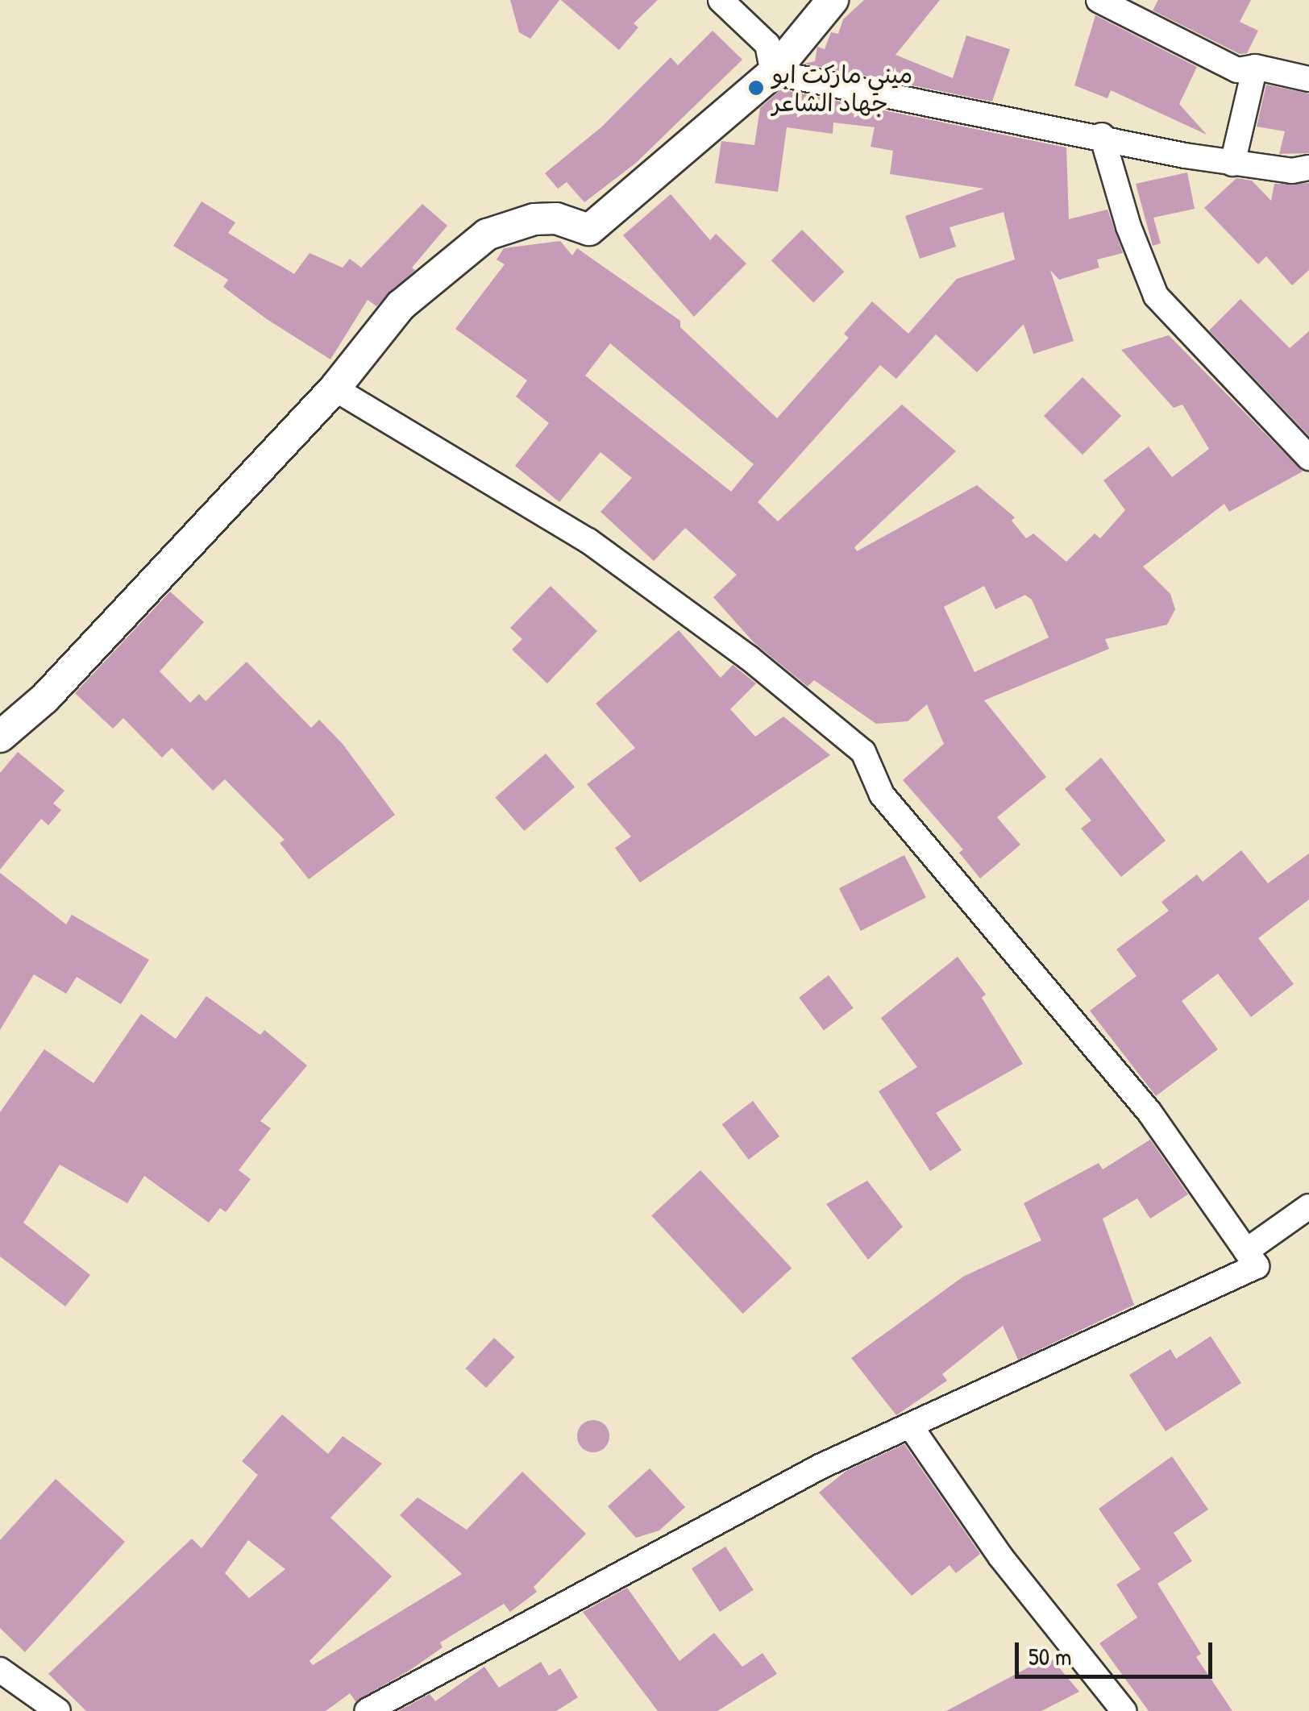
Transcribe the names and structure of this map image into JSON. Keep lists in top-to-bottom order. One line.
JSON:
{"places":["ميني ماركت ابو جهاد الشاعر"],"scale_bar":"50 m"}
